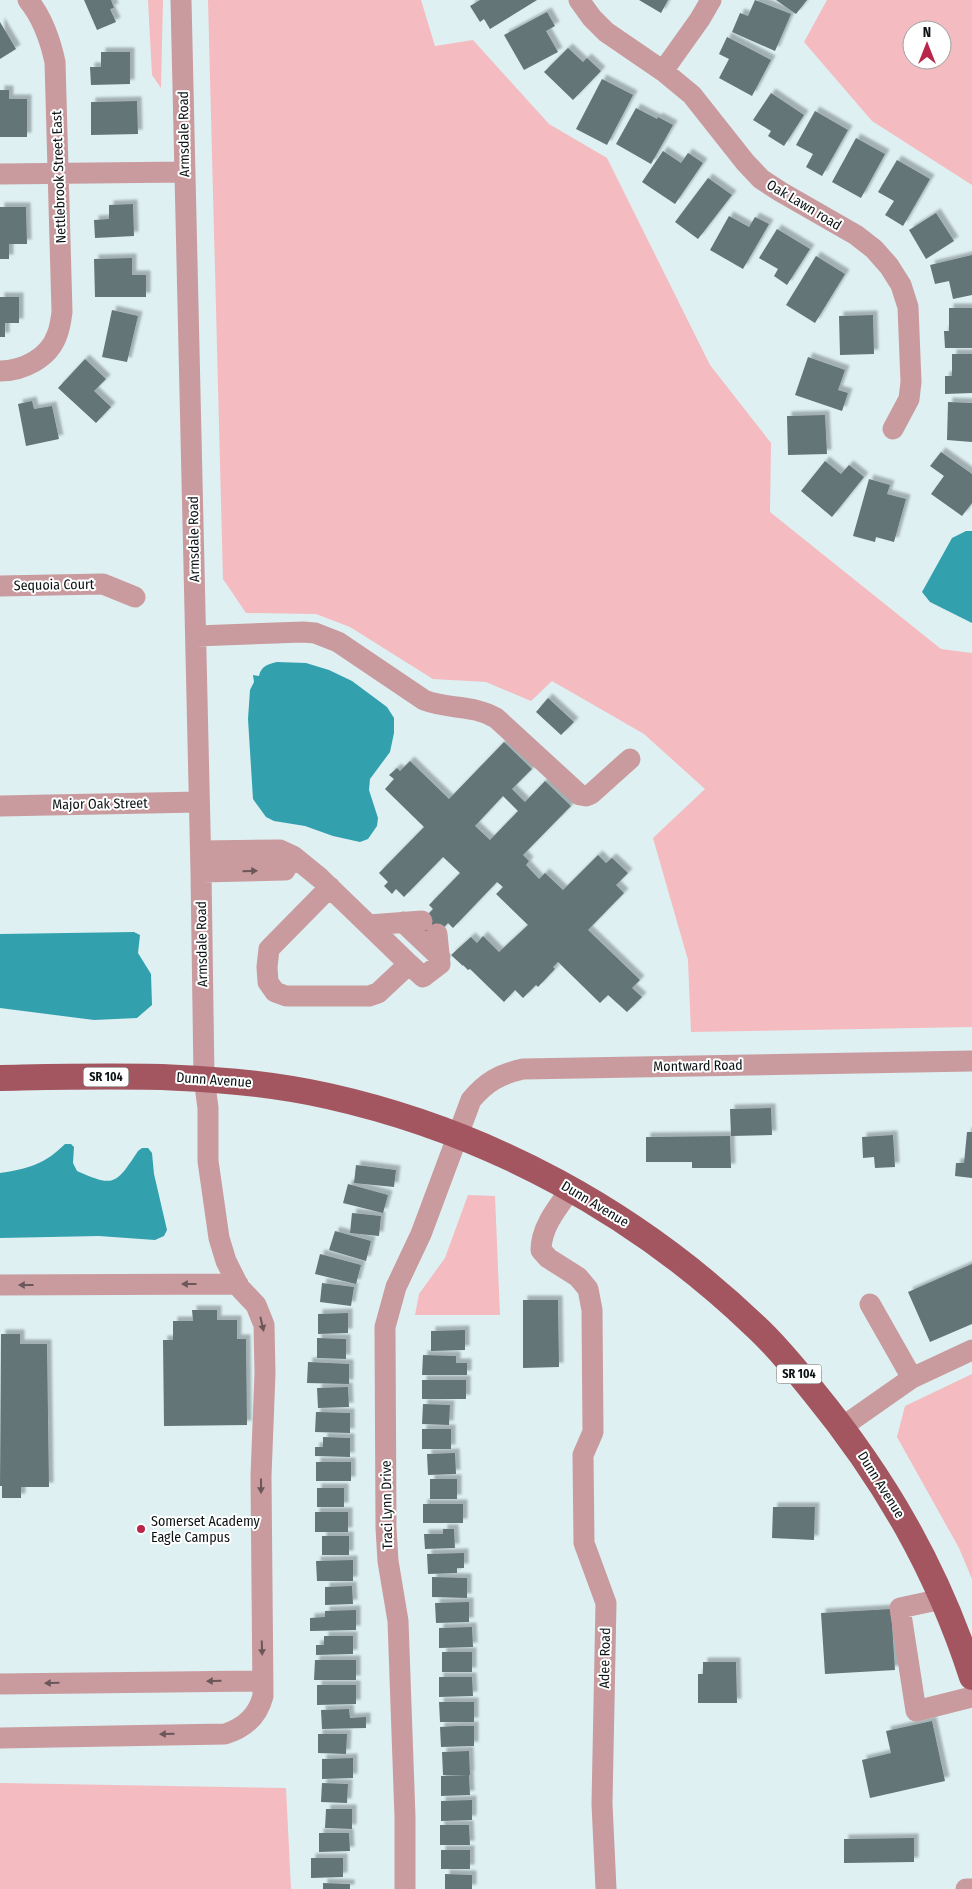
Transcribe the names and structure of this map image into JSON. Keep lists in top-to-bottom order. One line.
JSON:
{"streets":{"main road":["SR 104","Dunn Avenue"],"street":["Armsdale Road","Nettlebrook Street East","Oak Lawn road","Sequoia Court","Major Oak Street","Montward Road","Traci Lynn Drive","Adee Road"]},"crossings":[["Armsdale Road","Major Oak Street"],["Armsdale Road","Dunn Avenue"],["Montward Road","Dunn Avenue"],["Montward Road","Traci Lynn Drive"],["Dunn Avenue","Traci Lynn Drive"],["Dunn Avenue","Adee Road"]],"places":["Somerset Academy Eagle Campus"],"north":"top"}
